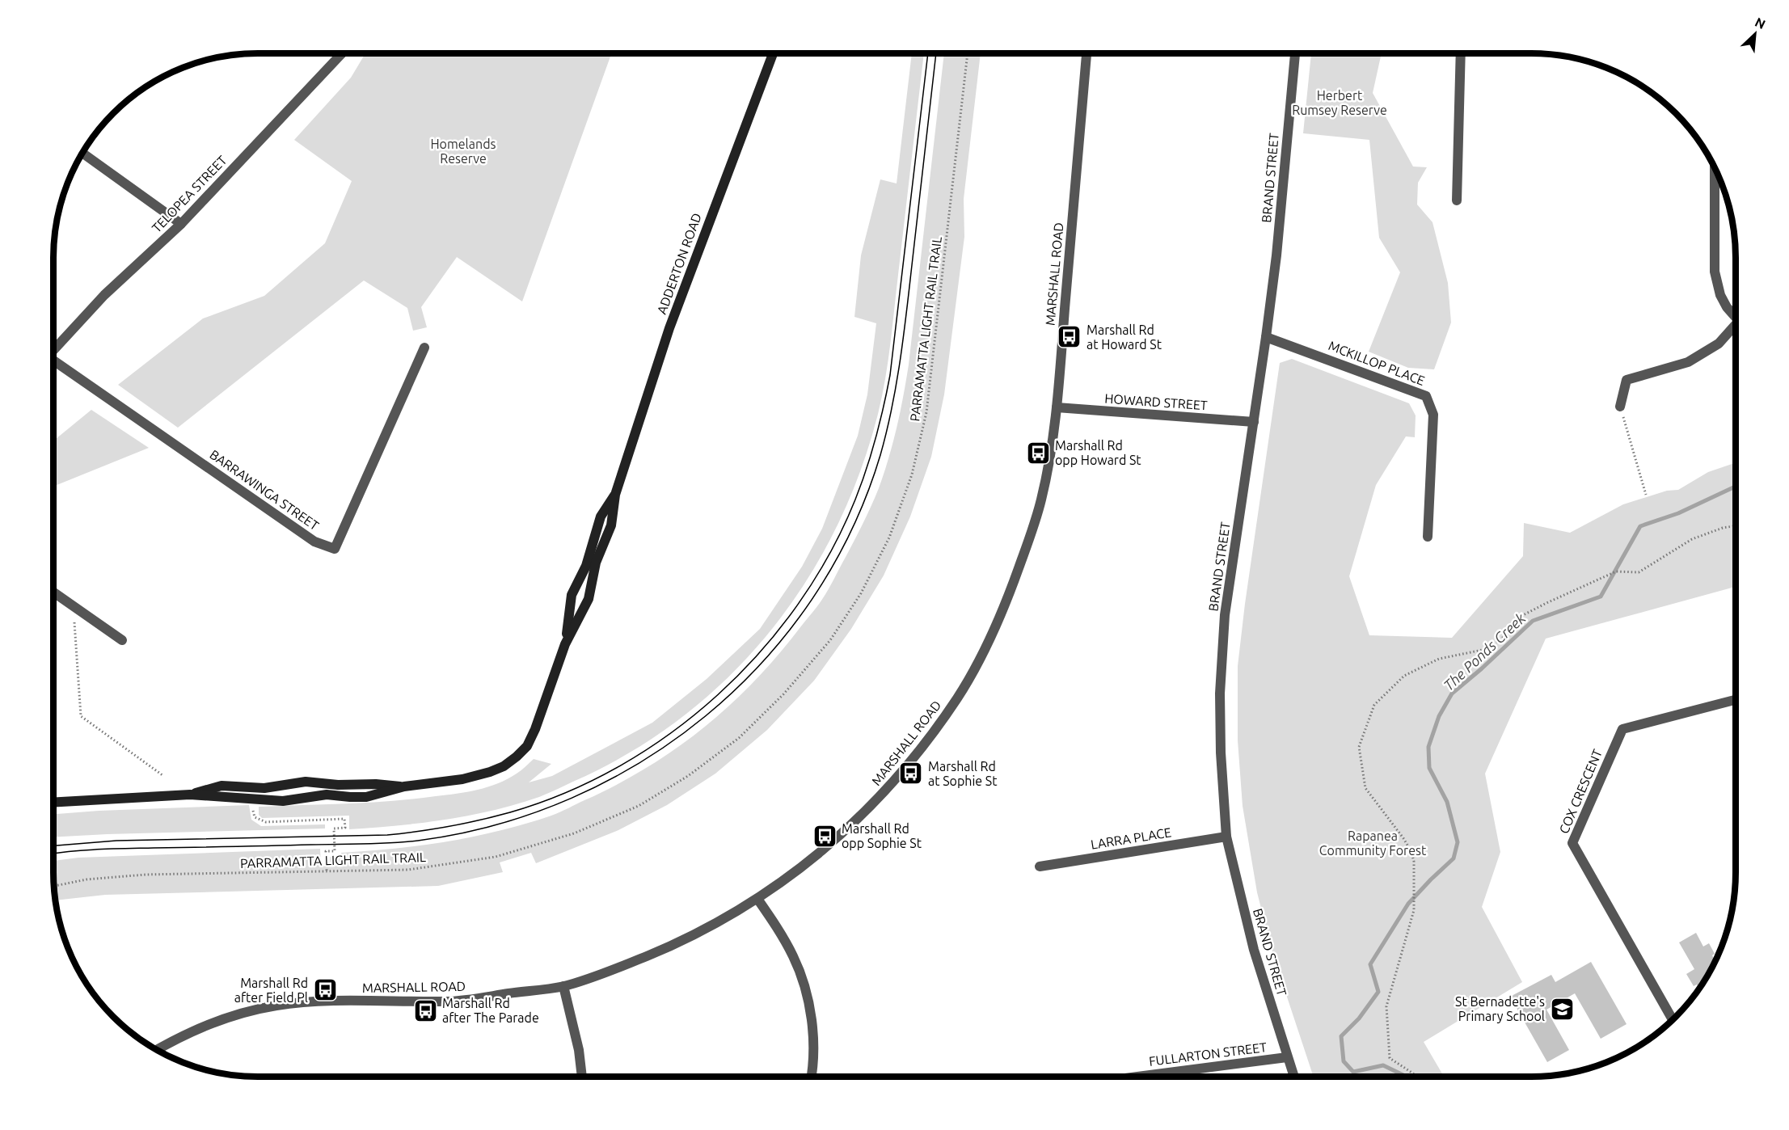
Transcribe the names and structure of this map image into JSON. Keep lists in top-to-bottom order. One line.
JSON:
{"streets":{"main road":["ADDERTON ROAD"],"street":["BRAND STREET","TELOPEA STREET","MARSHALL ROAD","MCKILLOP PLACE","HOWARD STREET","BARRAWINGA STREET","COX CRESCENT","LARRA PLACE","FULLARTON STREET"],"path":["PARRAMATTA LIGHT RAIL TRAIL"]},"crossings":[["BRAND STREET","MCKILLOP PLACE"],["BRAND STREET","HOWARD STREET"],["BRAND STREET","LARRA PLACE"],["BRAND STREET","FULLARTON STREET"],["MARSHALL ROAD","HOWARD STREET"]],"water":["The Ponds Creek"],"parks":["Herbert Rumsey Reserve","Homelands Reserve","Rapanea Community Forest"],"places":{"bus stop":["Marshall Rd at Howard St","Marshall Rd opp Howard St","Marshall Rd at Sophie St","Marshall Rd opp Sophie St","Marshall Rd after Field Pl","Marshall Rd after The Parade"],"school or university":["St Bernadette's Primary School"]},"north":"top right"}
